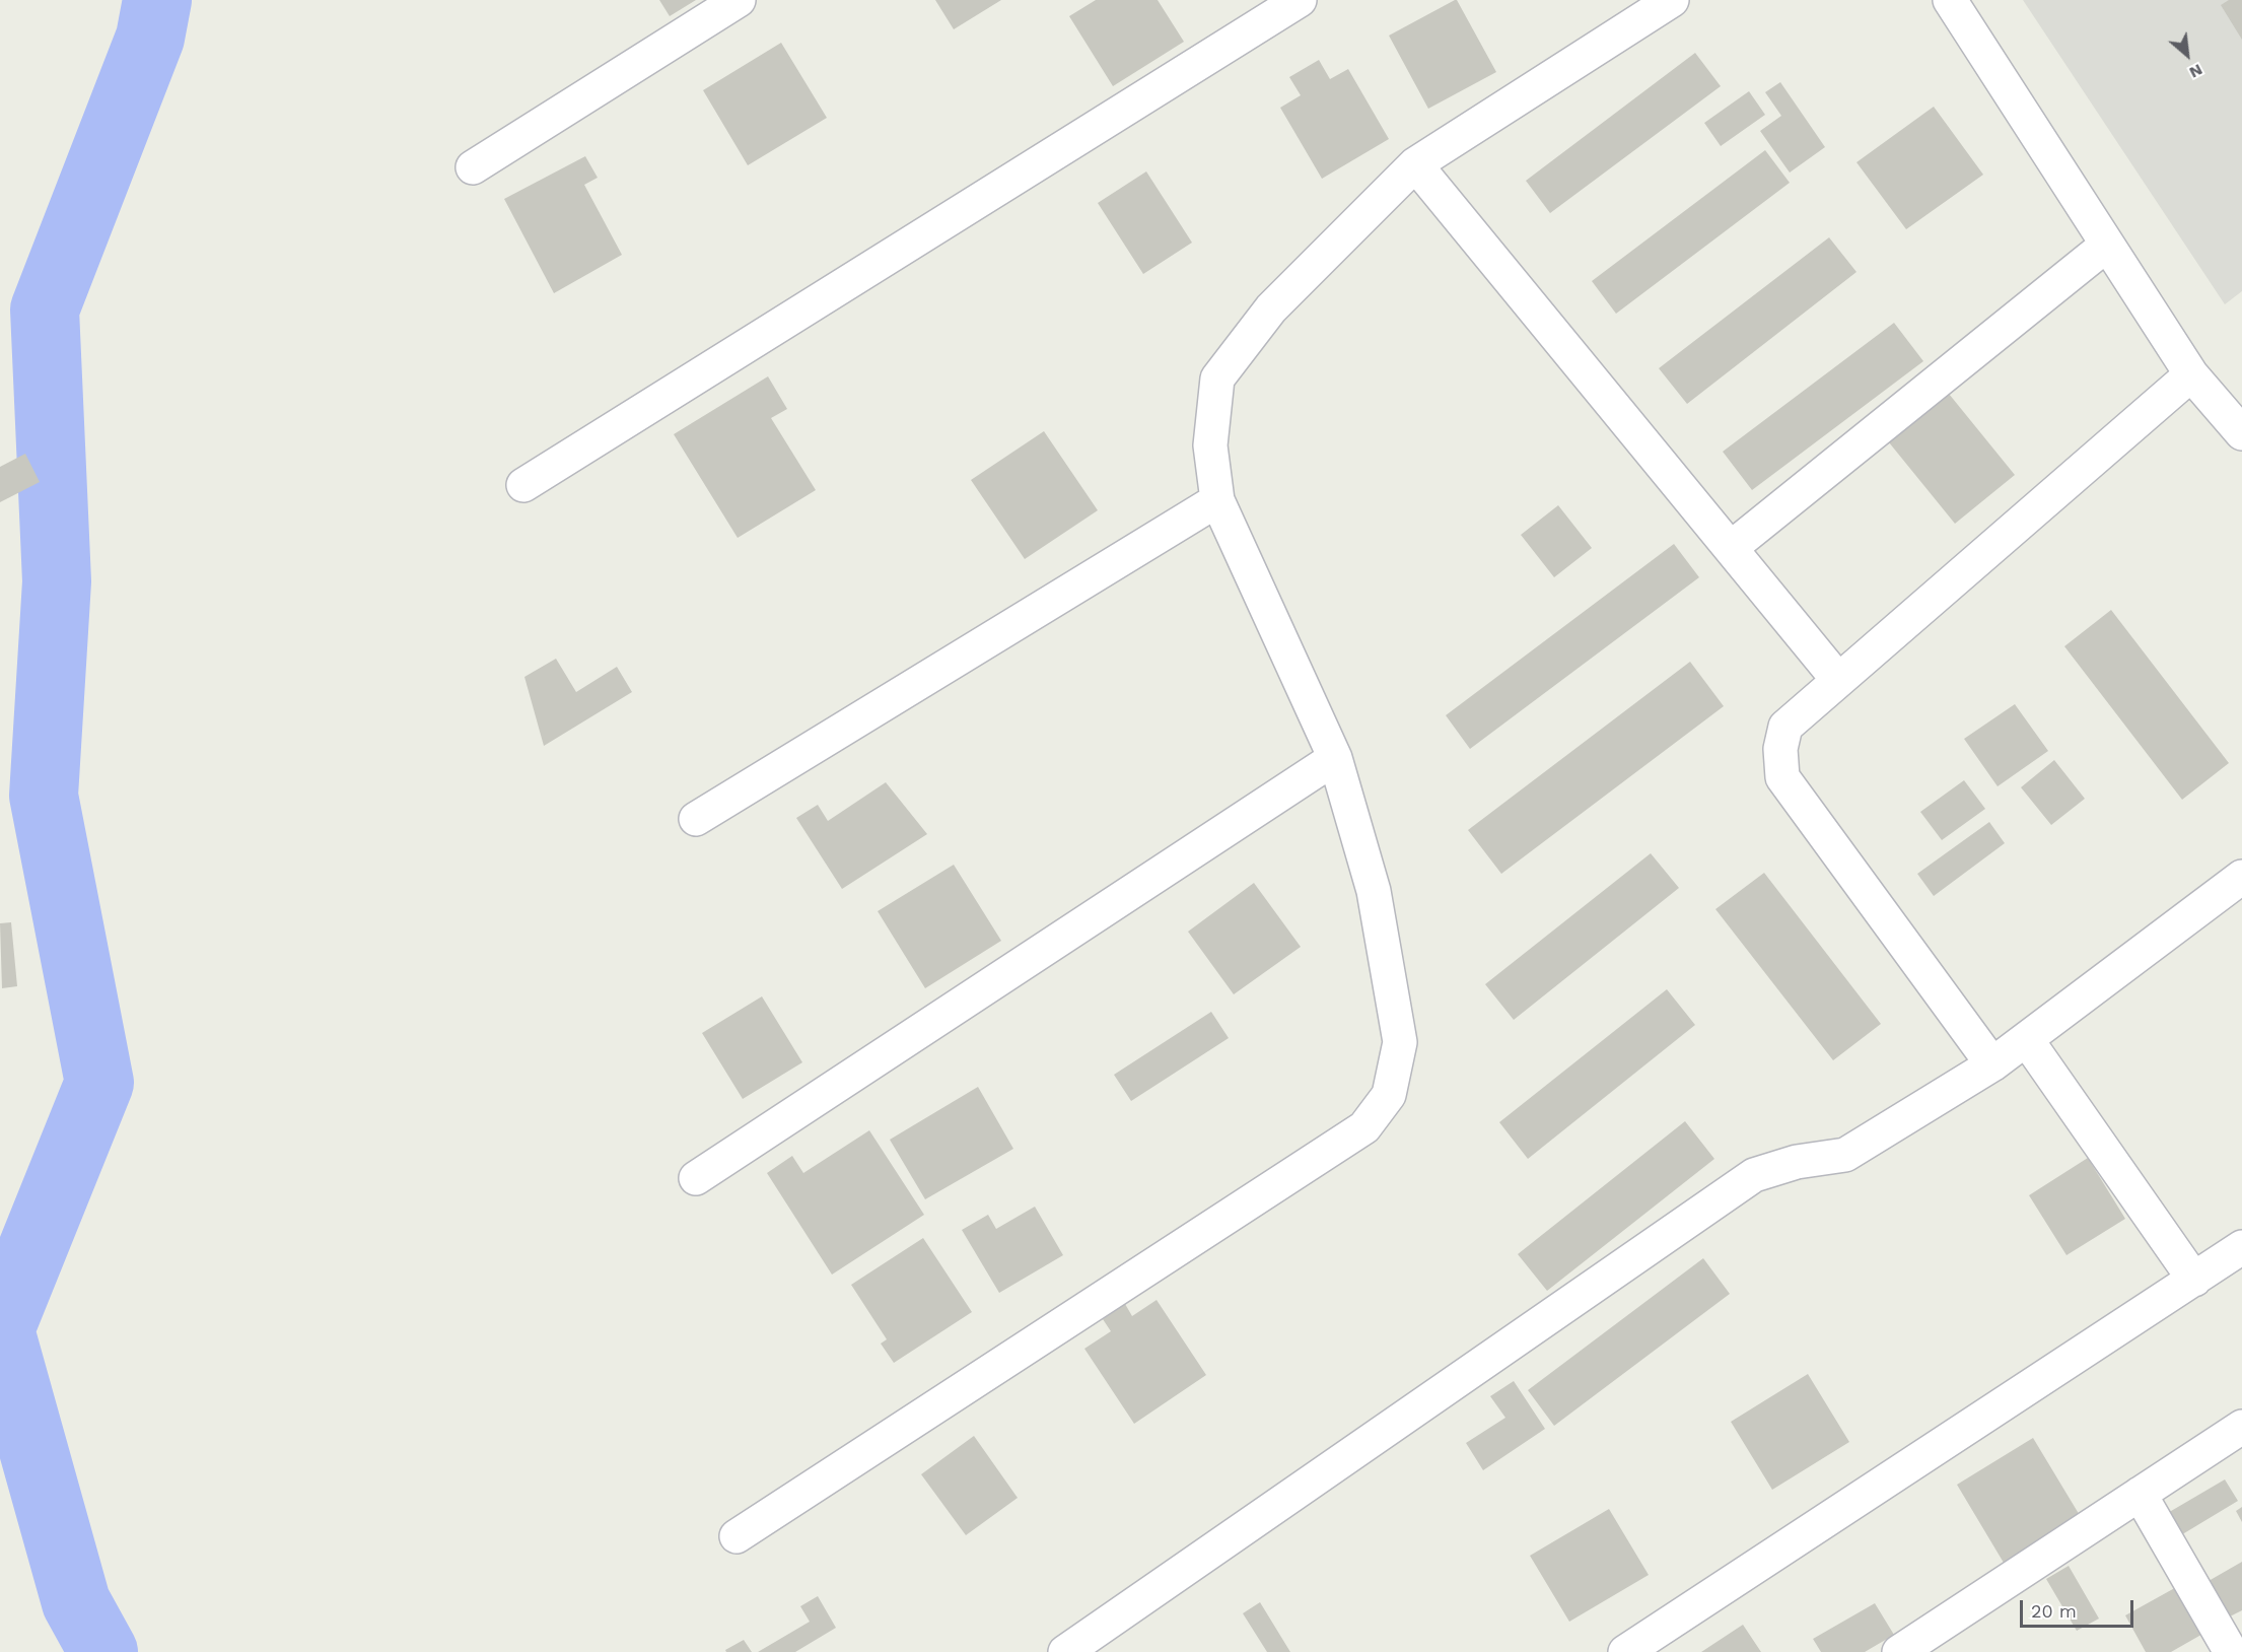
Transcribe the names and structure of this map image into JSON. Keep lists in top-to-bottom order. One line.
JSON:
{"scale_bar":"20 m","north":"bottom right"}
